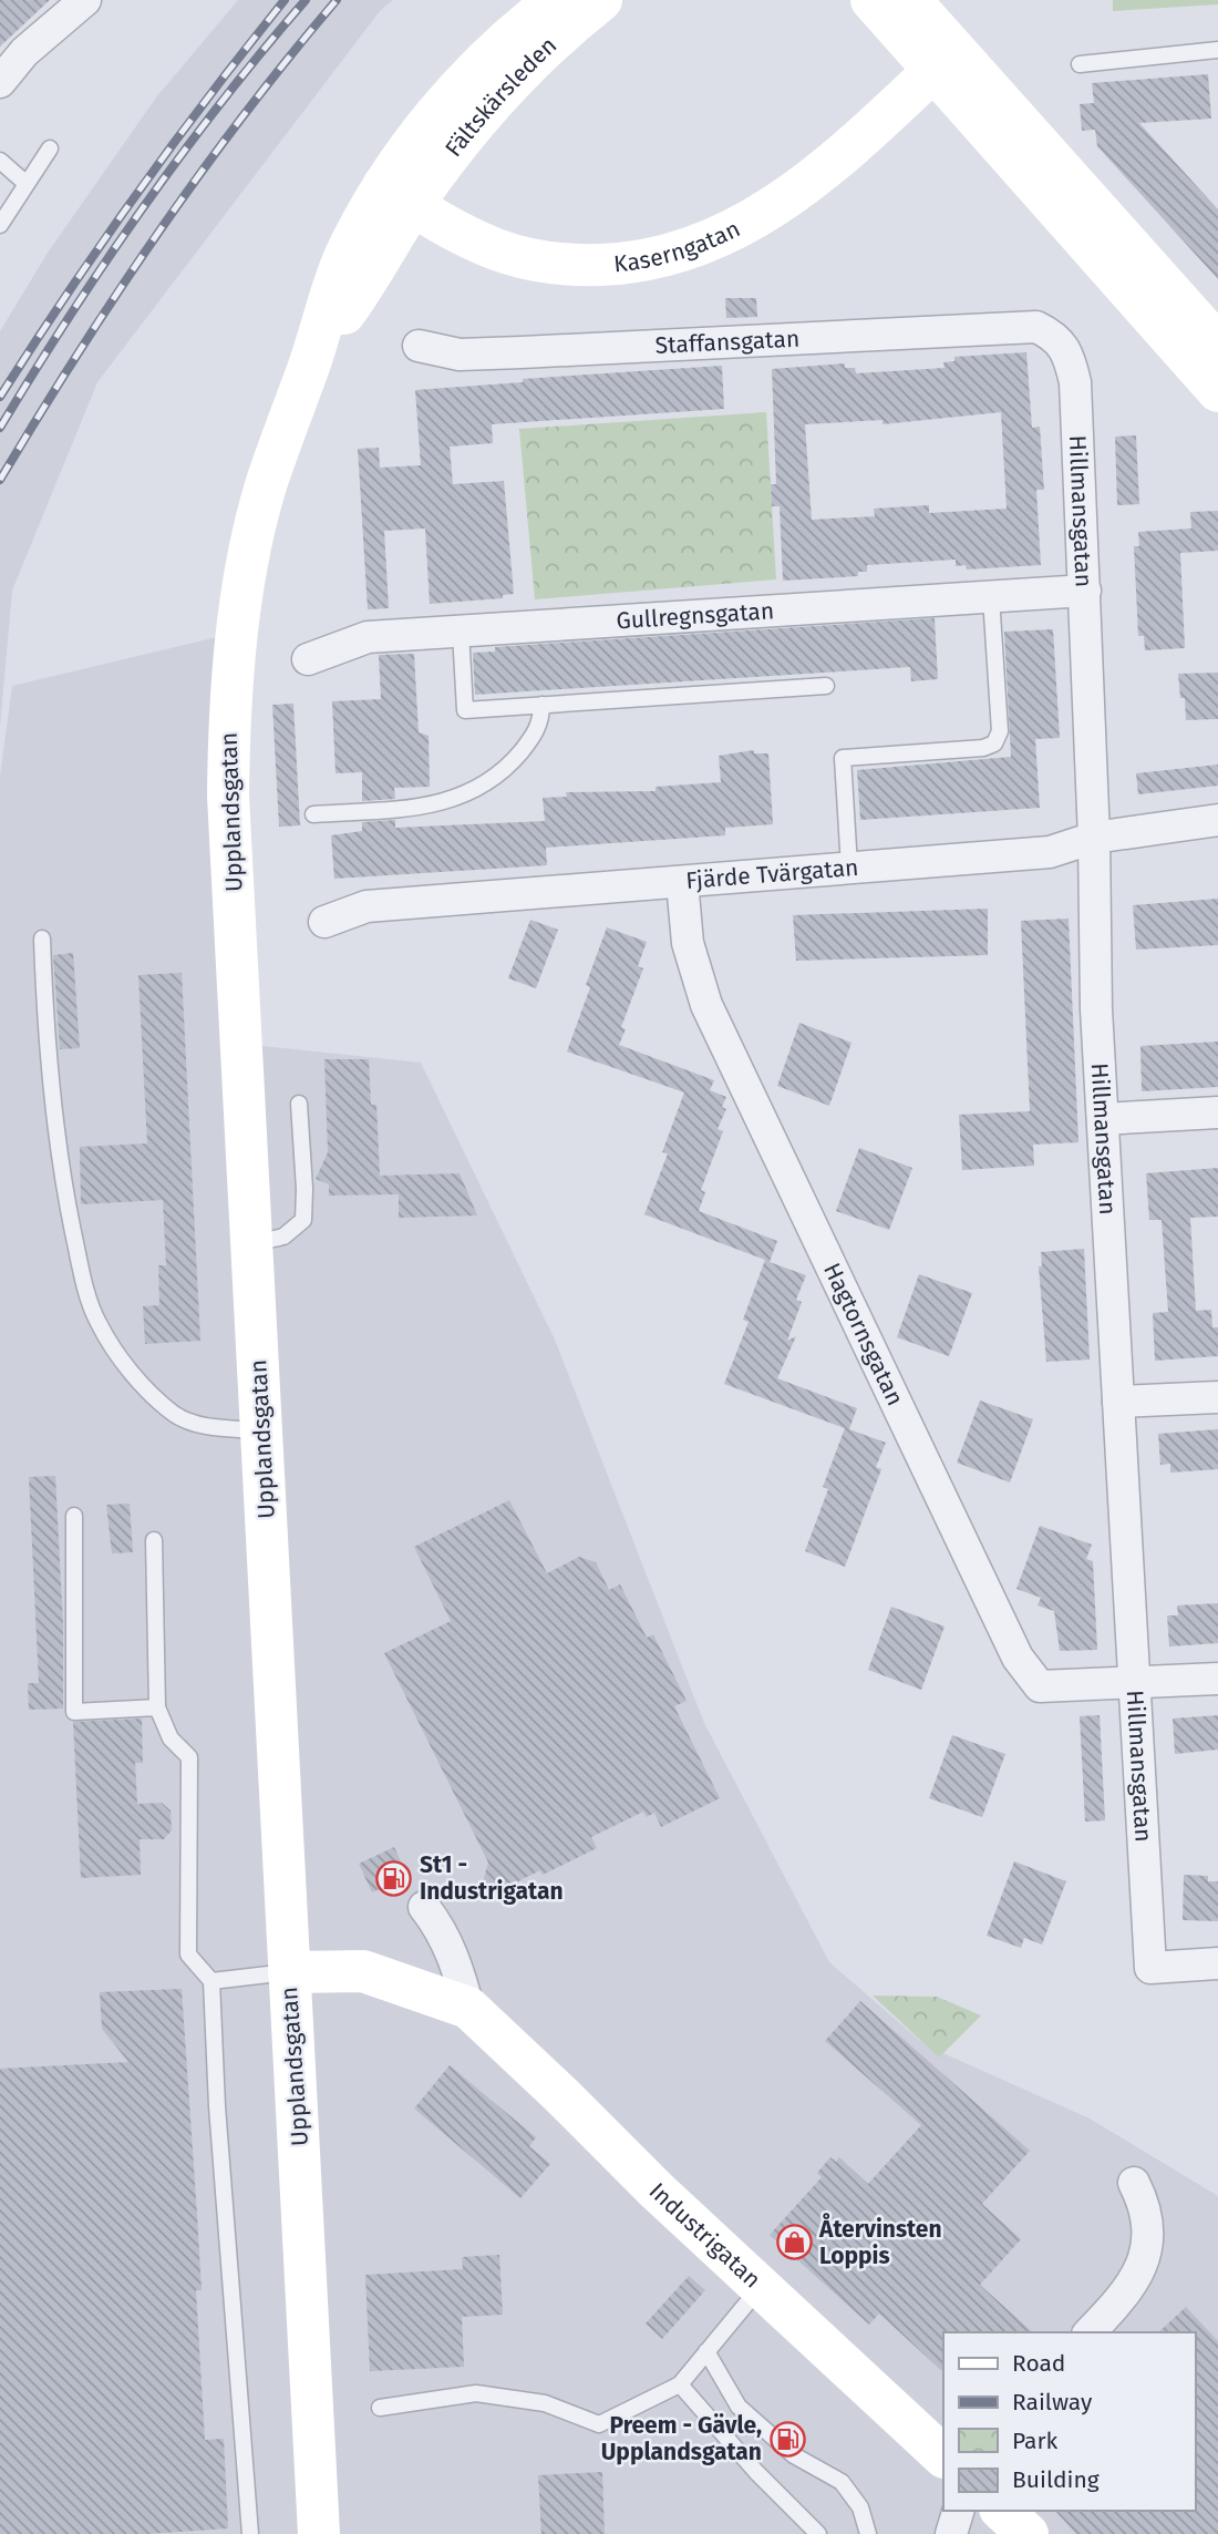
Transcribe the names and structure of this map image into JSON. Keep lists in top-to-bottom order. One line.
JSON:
{"streets":{"main road":["Fältskärsleden","Kaserngatan","Upplandsgatan","Industrigatan"],"street":["Staffansgatan","Hillmansgatan","Gullregnsgatan","Fjärde Tvärgatan","Hagtornsgatan"]},"crossings":[["Fältskärsleden","Kaserngatan"],["Fältskärsleden","Upplandsgatan"],["Kaserngatan","Upplandsgatan"],["Staffansgatan","Hillmansgatan"],["Hillmansgatan","Gullregnsgatan"],["Hillmansgatan","Fjärde Tvärgatan"],["Hillmansgatan","Hagtornsgatan"],["Upplandsgatan","Industrigatan"],["Fjärde Tvärgatan","Hagtornsgatan"]],"places":{"fuel station":["St1 - Industrigatan","Preem - Gävle, Upplandsgatan"],"shop":["Återvinsten Loppis"]},"legend":["Road","Railway","Park","Building"]}
